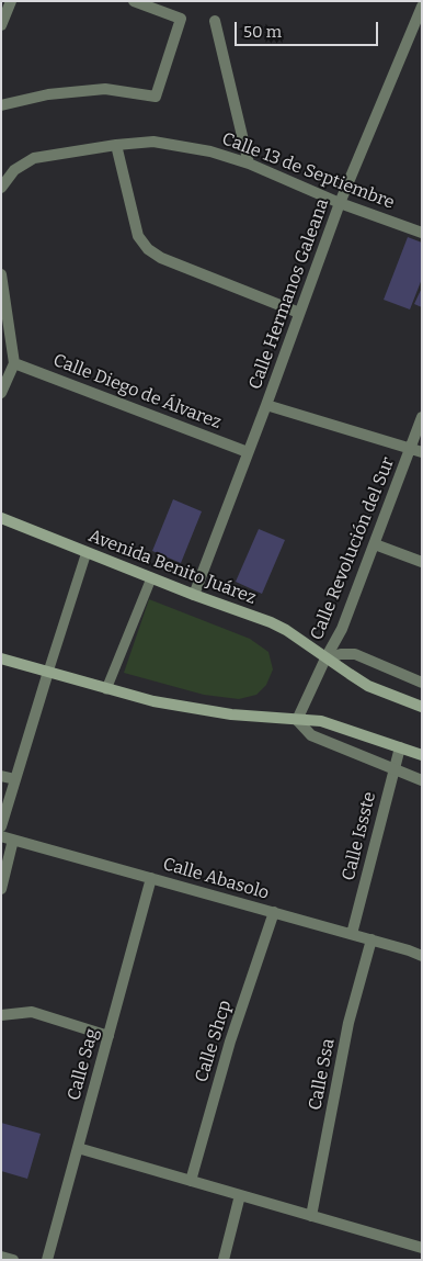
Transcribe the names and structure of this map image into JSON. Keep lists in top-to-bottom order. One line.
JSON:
{"streets":{"main road":["Avenida Benito Juárez"],"street":["Calle 13 de Septiembre","Calle Hermanos Galeana","Calle Diego de Álvarez","Calle Revolución del Sur","Calle Issste","Calle Abasolo","Calle Shcp","Calle Sag","Calle Ssa"]},"crossings":[["Calle 13 de Septiembre","Calle Hermanos Galeana"],["Calle Hermanos Galeana","Calle Diego de Álvarez"],["Calle Hermanos Galeana","Avenida Benito Juárez"],["Calle Revolución del Sur","Avenida Benito Juárez"],["Calle Issste","Calle Abasolo"],["Calle Abasolo","Calle Shcp"],["Calle Abasolo","Calle Sag"],["Calle Abasolo","Calle Ssa"]],"scale_bar":"50 m"}
